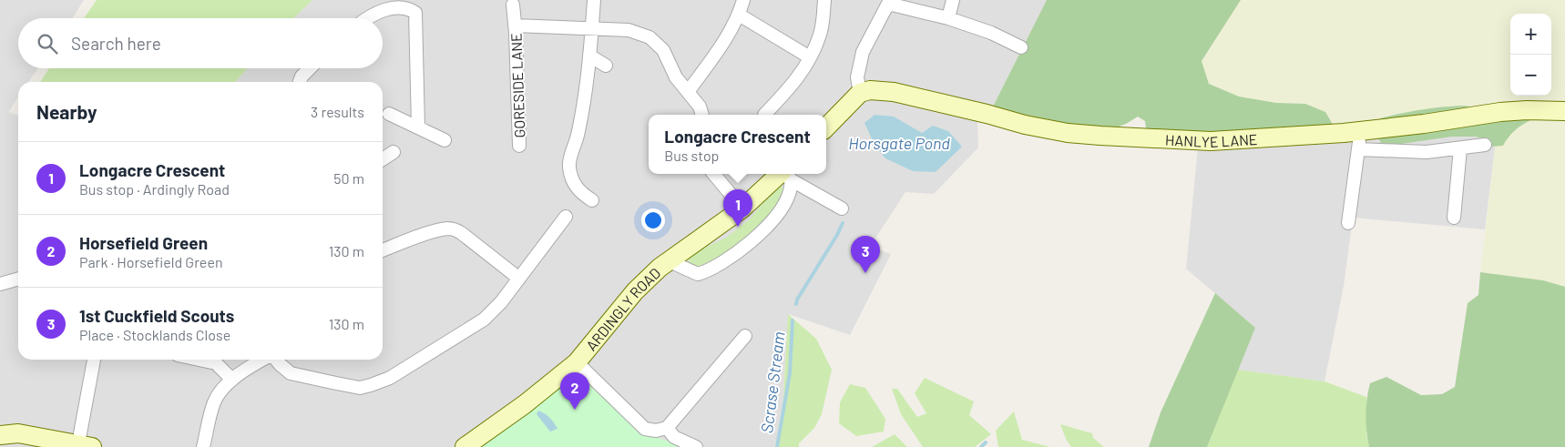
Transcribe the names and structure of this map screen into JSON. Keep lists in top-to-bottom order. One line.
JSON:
{"streets":{"street":["GORESIDE LANE","HANLYE LANE","ARDINGLY ROAD"]},"water":["Horsgate Pond","Scrase Stream"],"page":{"map_buttons":["+","−"],"search":"Search here","heading":["Nearby","3 results"],"popup":["Longacre Crescent","Bus stop"],"list":[{"mark":"1","name":"Longacre Crescent","note":"Bus stop · Ardingly Road","value":"50 m"},{"mark":"2","name":"Horsefield Green","note":"Park · Horsefield Green","value":"130 m"},{"mark":"3","name":"1st Cuckfield Scouts","note":"Place · Stocklands Close","value":"130 m"}],"pins":["1","3","2"]}}
